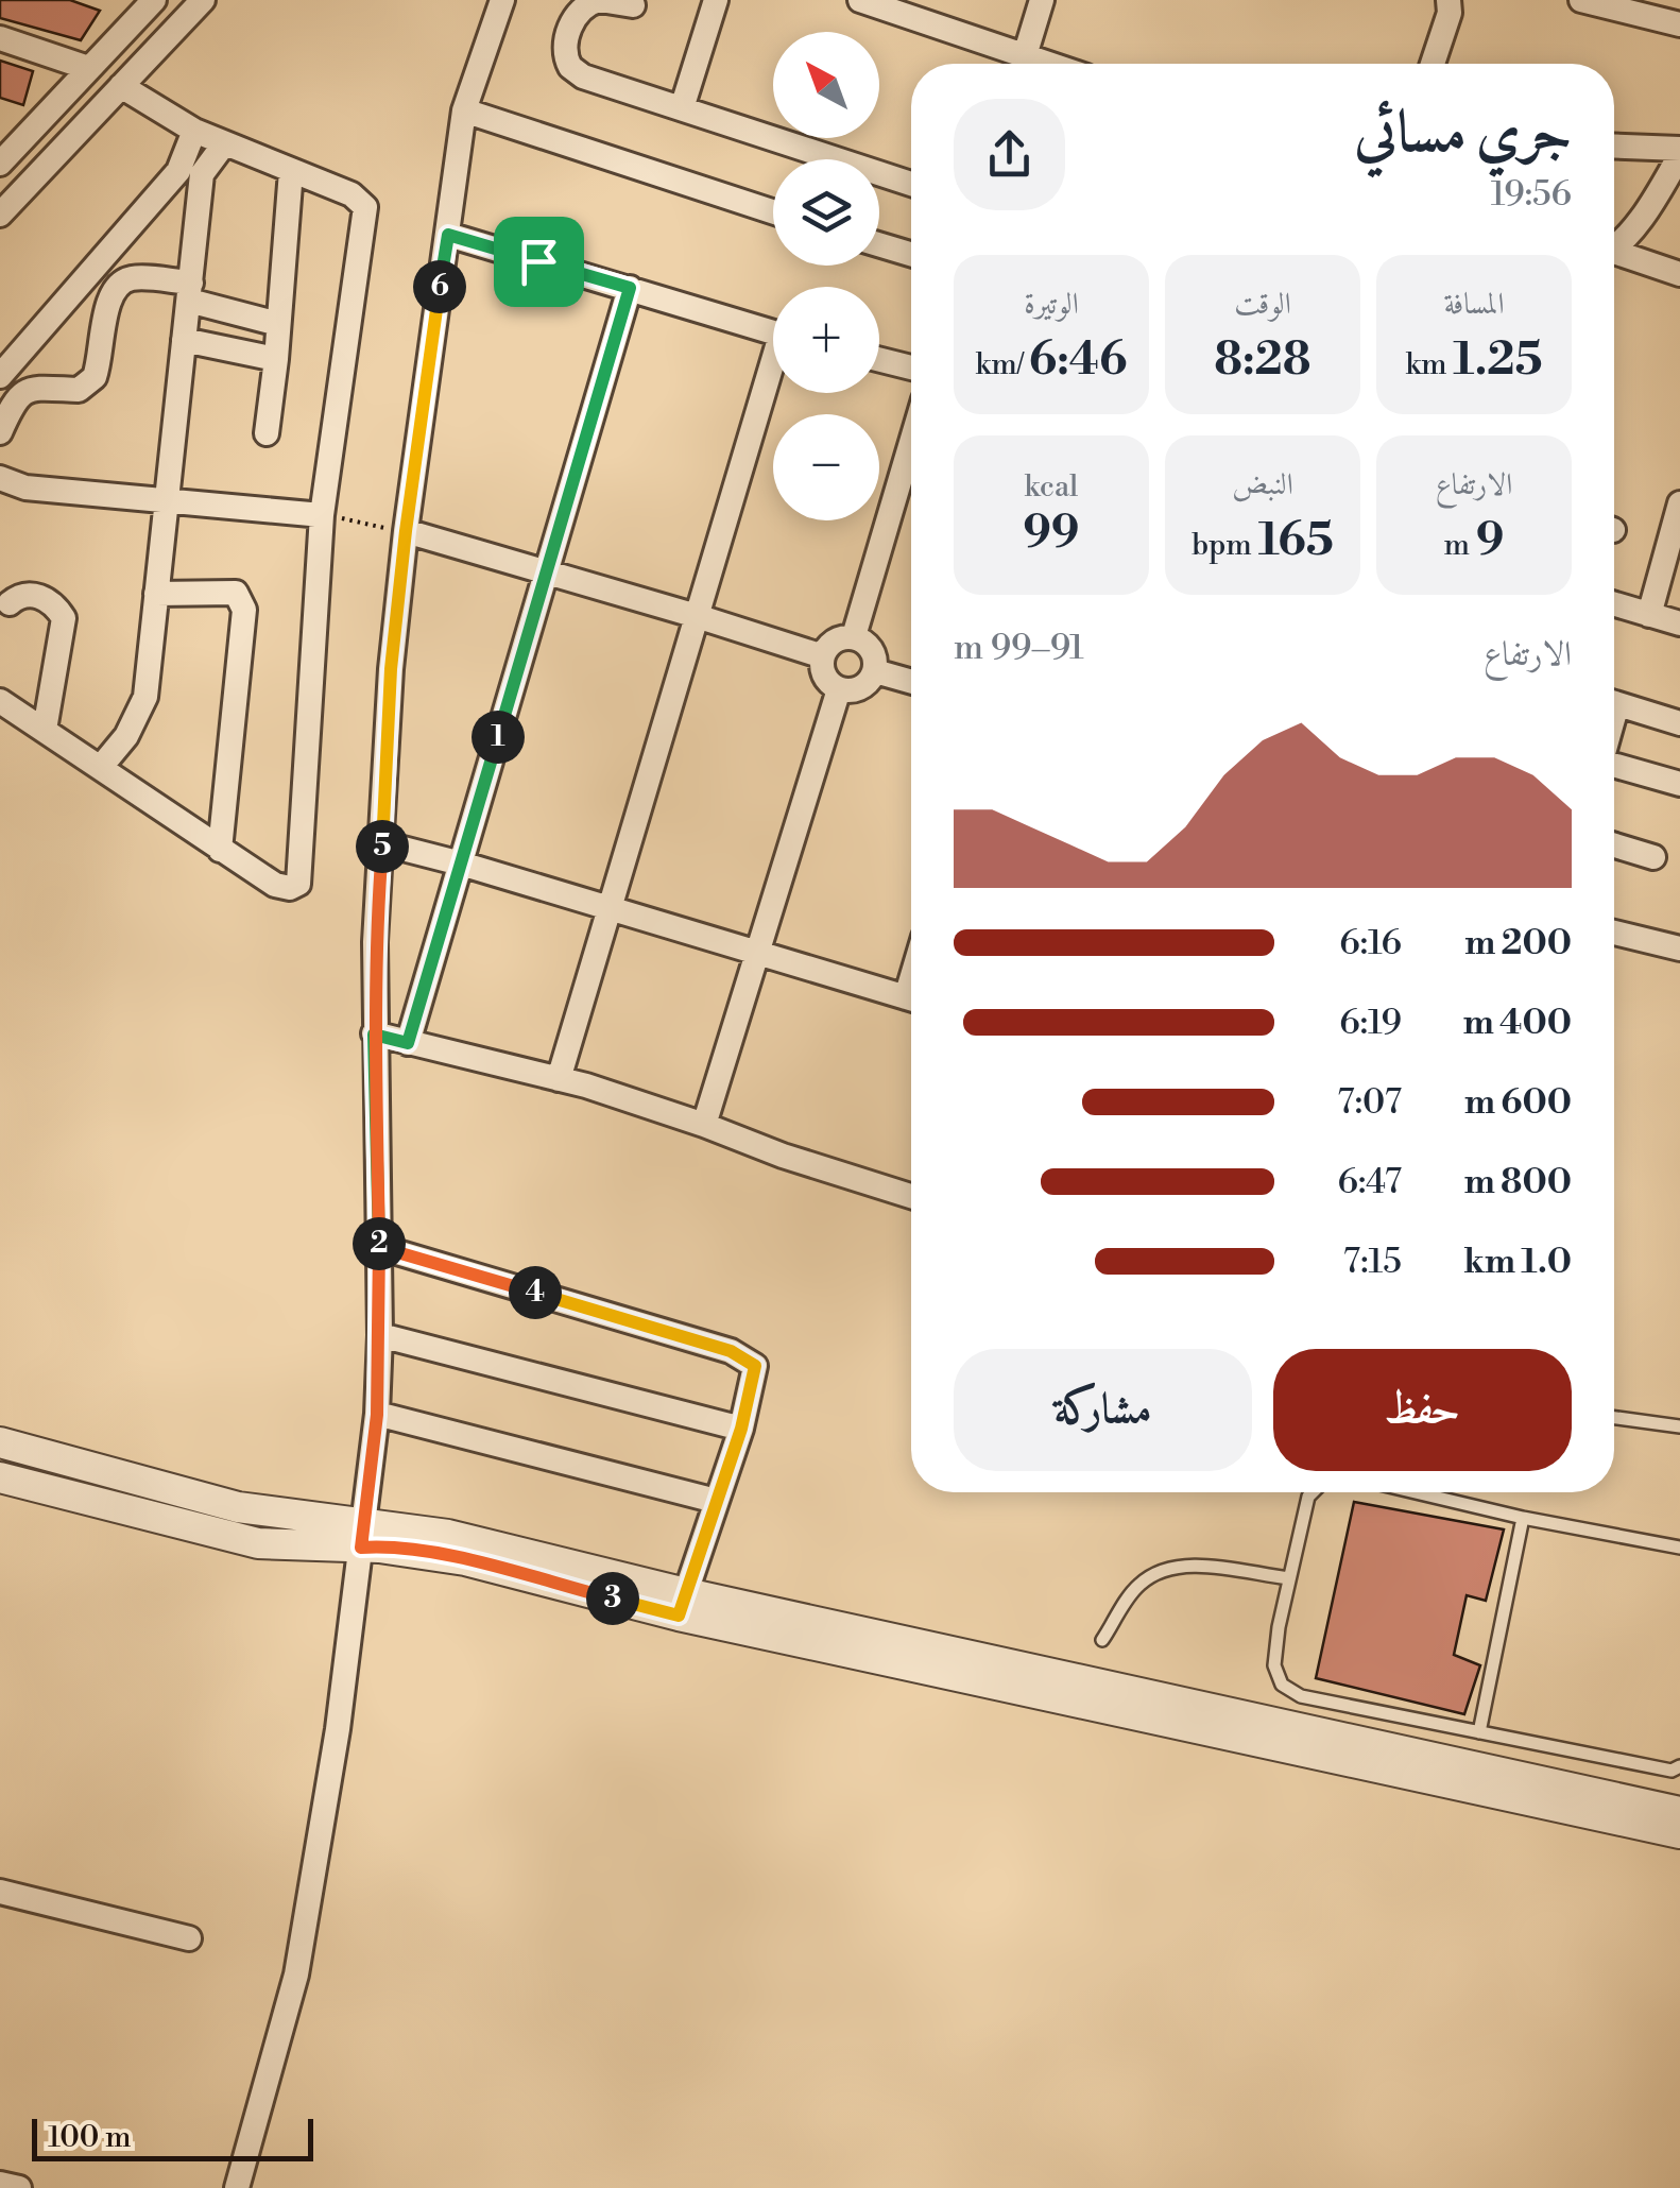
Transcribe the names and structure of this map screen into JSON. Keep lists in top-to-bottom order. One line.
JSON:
{"scale_bar":"100 m","north":"top left","page":{"map_buttons":["+","−"],"heading":["جري مسائي","19:56"],"stats":[["المسافة","1.25 km"],["الوقت","8:28"],["الوتيرة","6:46 /km"],["الارتفاع","9 m"],["النبض","165 bpm"],["kcal","99"]],"pins":["6","1","5","2","4","3"],"chart":["الارتفاع","91–99 m"],"list":[{"name":"200 m","note":"6:16"},{"name":"400 m","note":"6:19"},{"name":"600 m","note":"7:07"},{"name":"800 m","note":"6:47"},{"name":"1.0 km","note":"7:15"}],"buttons":["حفظ","مشاركة"],"scale":"100 m"}}
